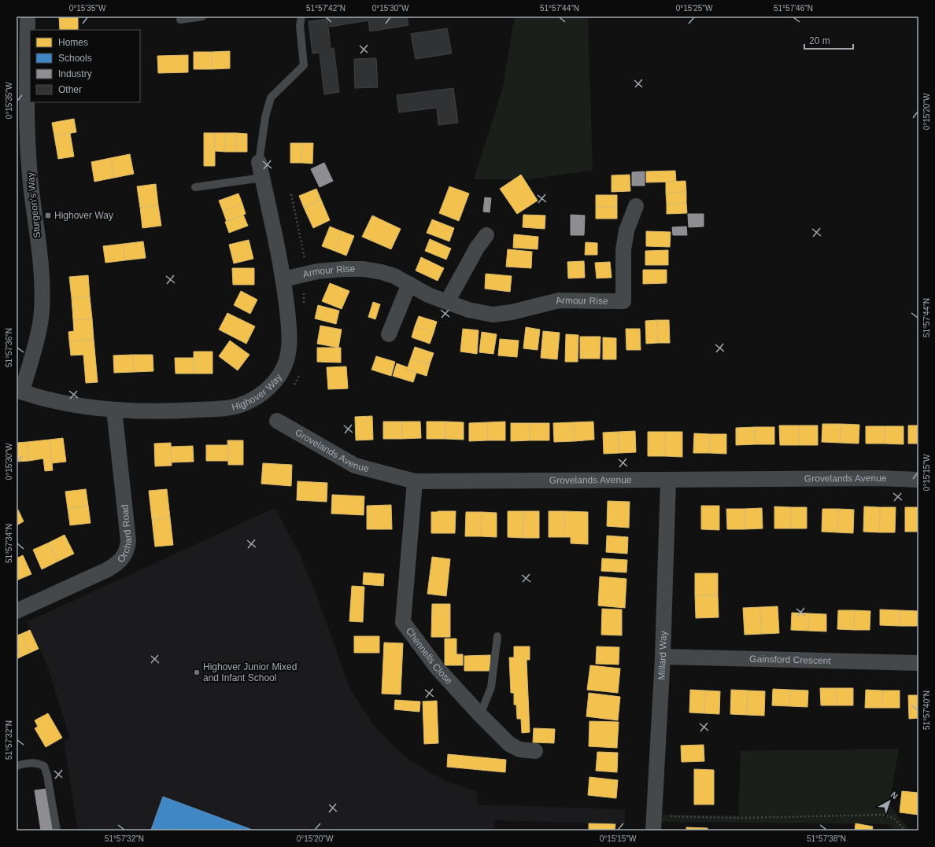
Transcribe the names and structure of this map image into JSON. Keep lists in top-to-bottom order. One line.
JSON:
{"streets":{"street":["Sturgeon's Way","Armour Rise","Highover Way","Grovelands Avenue","Orchard Road","Chennells Close","Millard Way","Gainsford Crescent"]},"crossings":[["Sturgeon's Way","Highover Way"],["Armour Rise","Highover Way"],["Highover Way","Orchard Road"],["Grovelands Avenue","Chennells Close"],["Grovelands Avenue","Millard Way"],["Millard Way","Gainsford Crescent"]],"places":{"transit":["Highover Way"],"other":["Highover Junior Mixed and Infant School"]},"legend":["Homes","Schools","Industry","Other"],"scale_bar":"20 m","north":"top right","coordinates":["0°15'35\"W","51°57'42\"N","0°15'30\"W","51°57'44\"N","0°15'25\"W","51°57'46\"N","0°15'20\"W","51°57'36\"N","0°15'15\"W","51°57'34\"N","51°57'40\"N","51°57'32\"N","51°57'38\"N"]}
